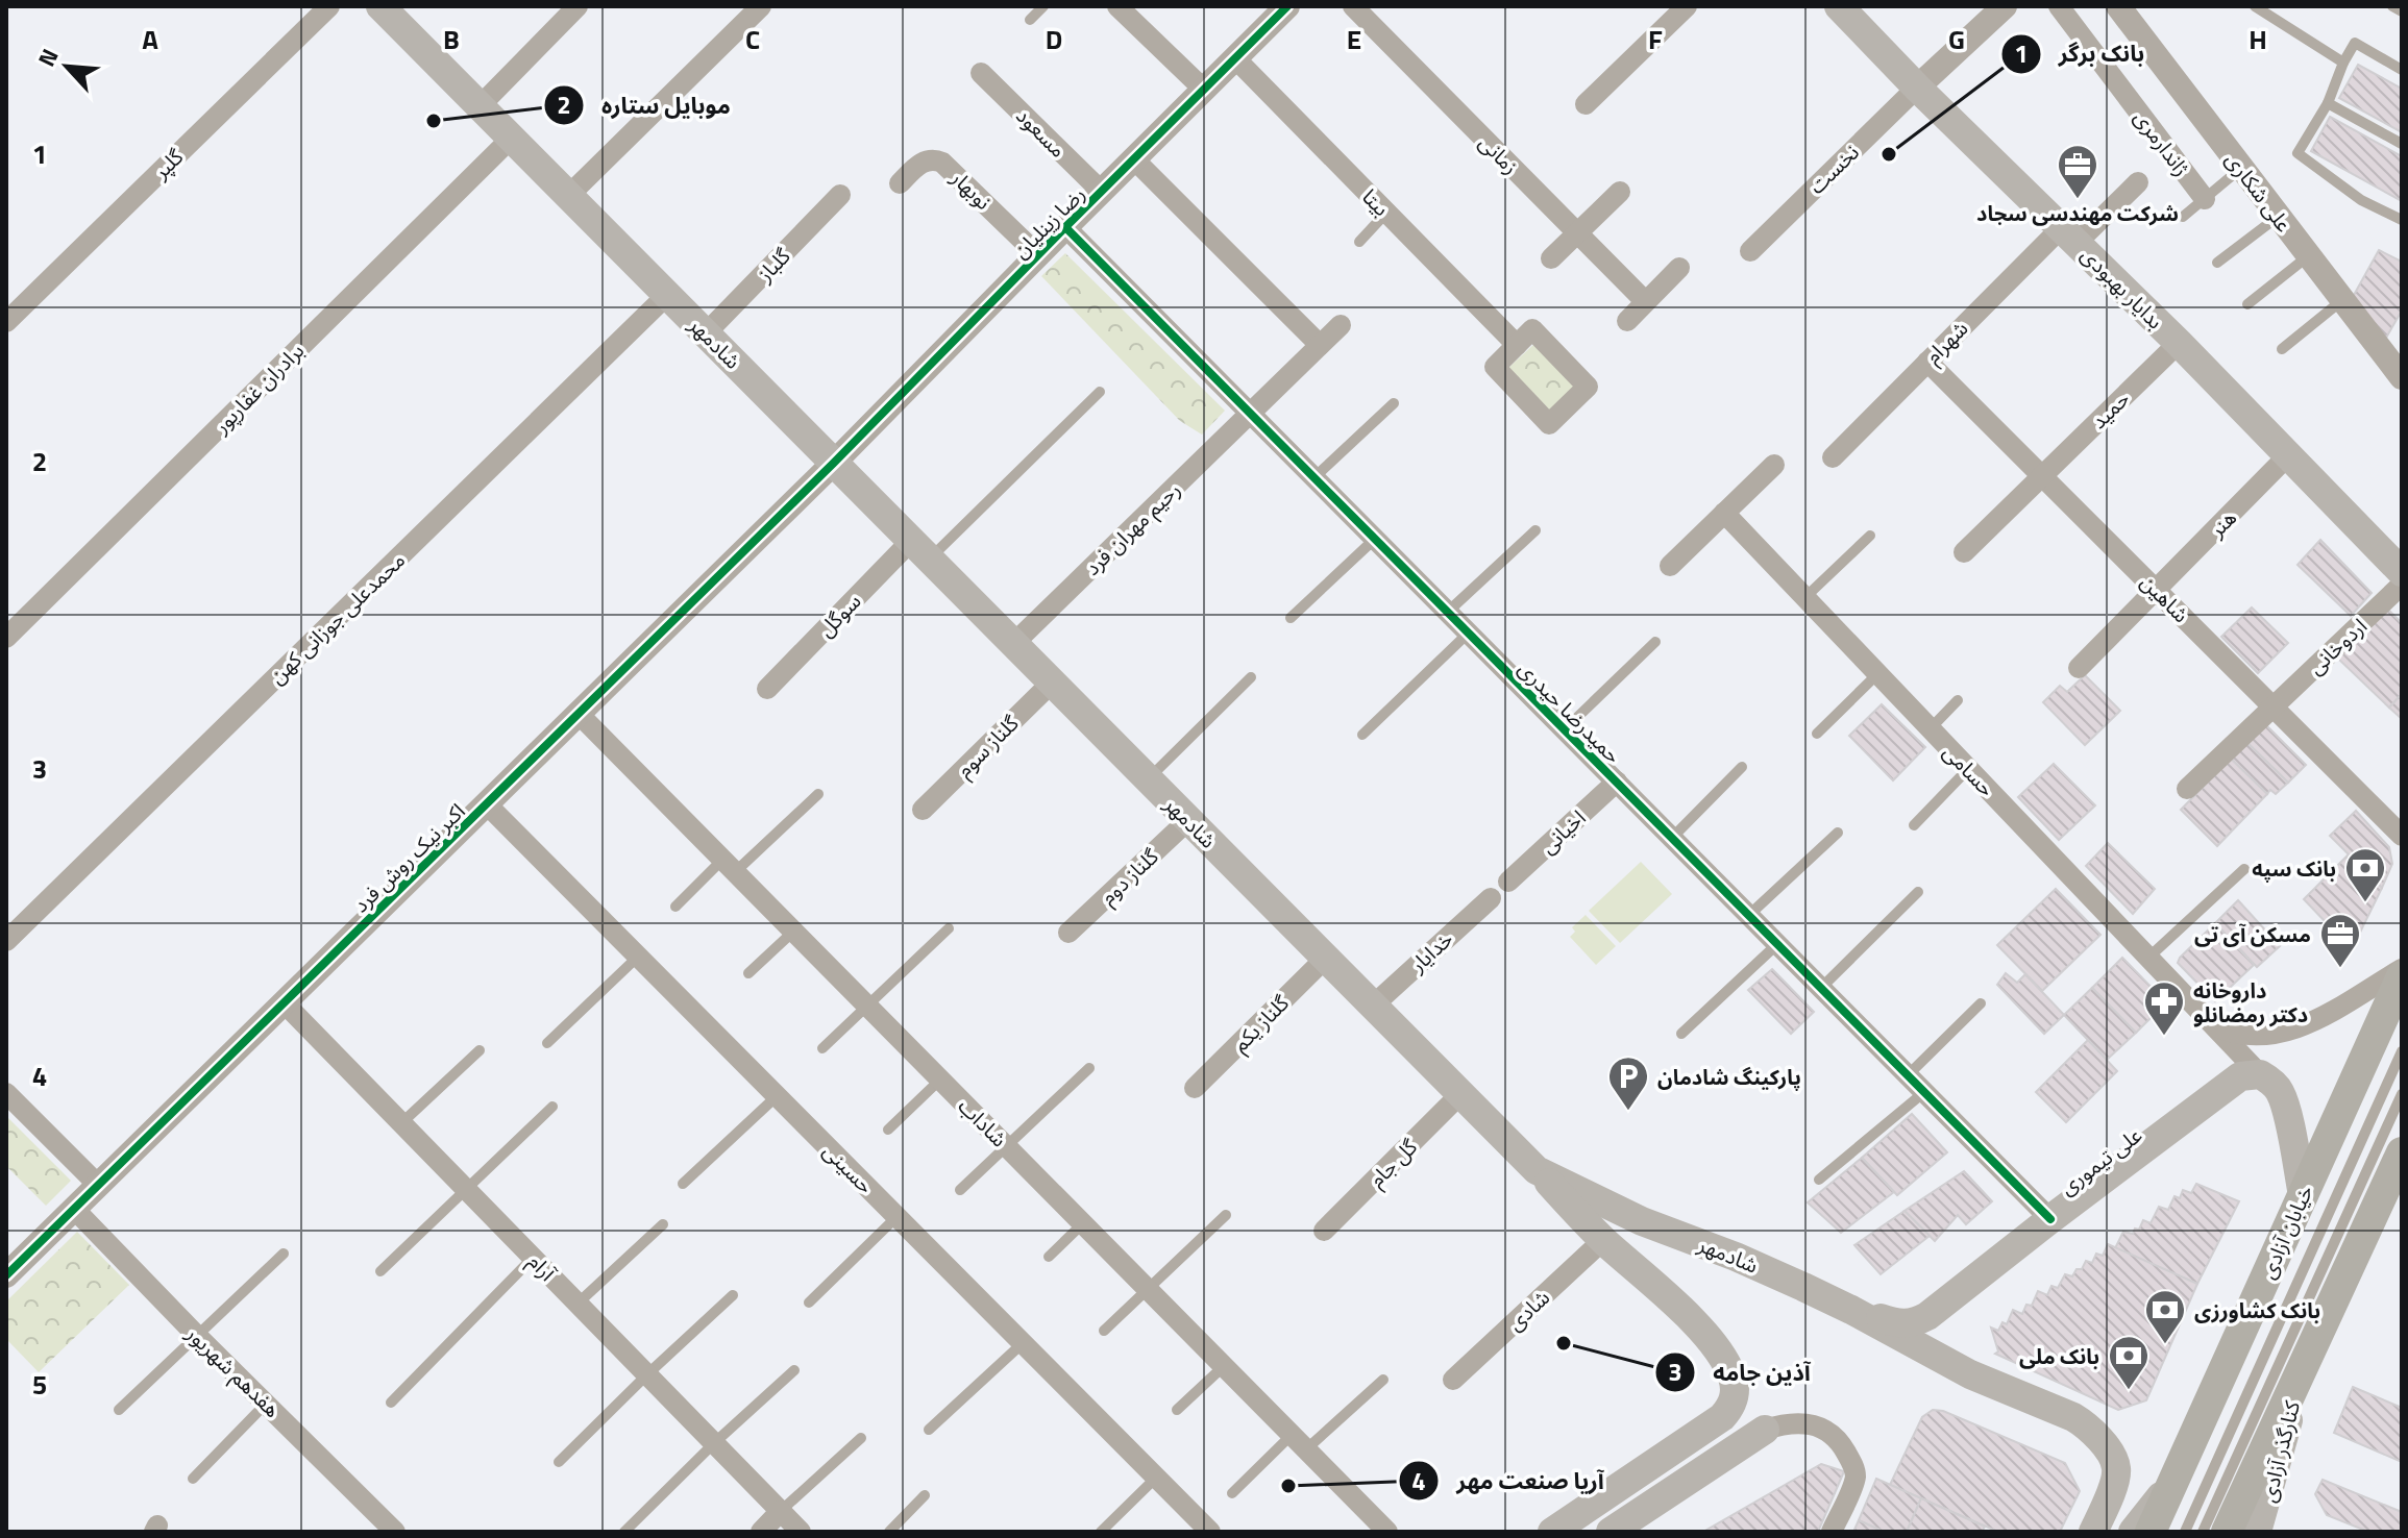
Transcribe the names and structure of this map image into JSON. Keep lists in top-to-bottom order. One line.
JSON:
{"streets":{"main road":["بدایار بهبودی","شادمهر","علی تیموری","خیابان آزادی","کنارگذر آزادی"],"street":["مسعود","ژاندارمری","زمانی","گلپر","نخست","نوبهار","علی شکاری","بیتا","رضا زینلیان","گلباز","شهرام","برادران غفارپور","حمید","هنر","رحیم مهران فرد","شاهین","سوگل","محمدعلی جوزانی کهن","اردوخانی","حمیدرضا حیدری","گلناز سوم","حسامی","اخیانی","اکبر نیک روش فرد","گلناز دوم","خدایار","گلناز یکم","شاداب","گل جام","حسینی","آرام","شادی","هفدهم شهریور"]},"crossings":[["مسعود","رضا زینلیان"],["نخست","بدایار بهبودی"],["نوبهار","رضا زینلیان"],["بیتا","رضا زینلیان"],["رضا زینلیان","شادمهر"],["رضا زینلیان","حمیدرضا حیدری"],["رضا زینلیان","اکبر نیک روش فرد"],["گلباز","شادمهر"],["بدایار بهبودی","شهرام"],["بدایار بهبودی","حمید"],["بدایار بهبودی","هنر"],["شهرام","شاهین"],["شادمهر","برادران غفارپور"],["شادمهر","رحیم مهران فرد"],["شادمهر","سوگل"],["شادمهر","محمدعلی جوزانی کهن"],["شادمهر","گلناز سوم"],["شادمهر","اکبر نیک روش فرد"],["شادمهر","گلناز دوم"],["شادمهر","خدایار"],["شادمهر","گلناز یکم"],["شادمهر","علی تیموری"],["شادمهر","گل جام"],["حمید","شاهین"],["هنر","شاهین"],["رحیم مهران فرد","حمیدرضا حیدری"],["شاهین","اردوخانی"],["حمیدرضا حیدری","اخیانی"],["حمیدرضا حیدری","علی تیموری"],["حسامی","علی تیموری"],["اکبر نیک روش فرد","شاداب"],["اکبر نیک روش فرد","حسینی"],["اکبر نیک روش فرد","آرام"],["اکبر نیک روش فرد","هفدهم شهریور"]],"places":{"other":["موبایل ستاره","بانک برگر","آذین جامه","آریا صنعت مهر"],"office":["شرکت مهندسی سجاد","مسکن آی تی"],"bank":["بانک سپه","بانک کشاورزی","بانک ملی"],"pharmacy":["داروخانه دکتر رمضانلو"],"parking":["پارکینگ شادمان"]},"north":"top left","grid":{"columns":["A","B","C","D","E","F","G","H"],"rows":["1","2","3","4","5"]}}
